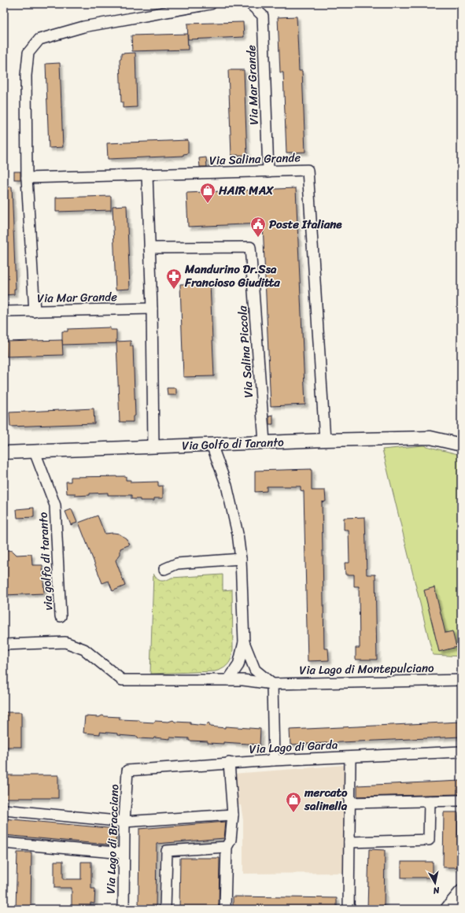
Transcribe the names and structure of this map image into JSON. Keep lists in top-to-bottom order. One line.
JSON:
{"streets":{"street":["Via Mar Grande","Via Salina Grande","Via Salina Piccola","Via Golfo di Taranto","via golfo di taranto","Via Lago di Montepulciano","Via Lago di Garda","Via Lago di Bracciano"]},"crossings":[["Via Mar Grande","Via Salina Grande"],["Via Salina Grande","Via Golfo di Taranto"],["Via Salina Piccola","Via Golfo di Taranto"],["Via Golfo di Taranto","via golfo di taranto"],["Via Lago di Garda","Via Lago di Bracciano"]],"places":{"shop":["HAIR MAX","mercato salinella"],"public building":["Poste Italiane"],"pharmacy":["Mandurino Dr.Ssa Francioso Giuditta"]},"north":"bottom"}
